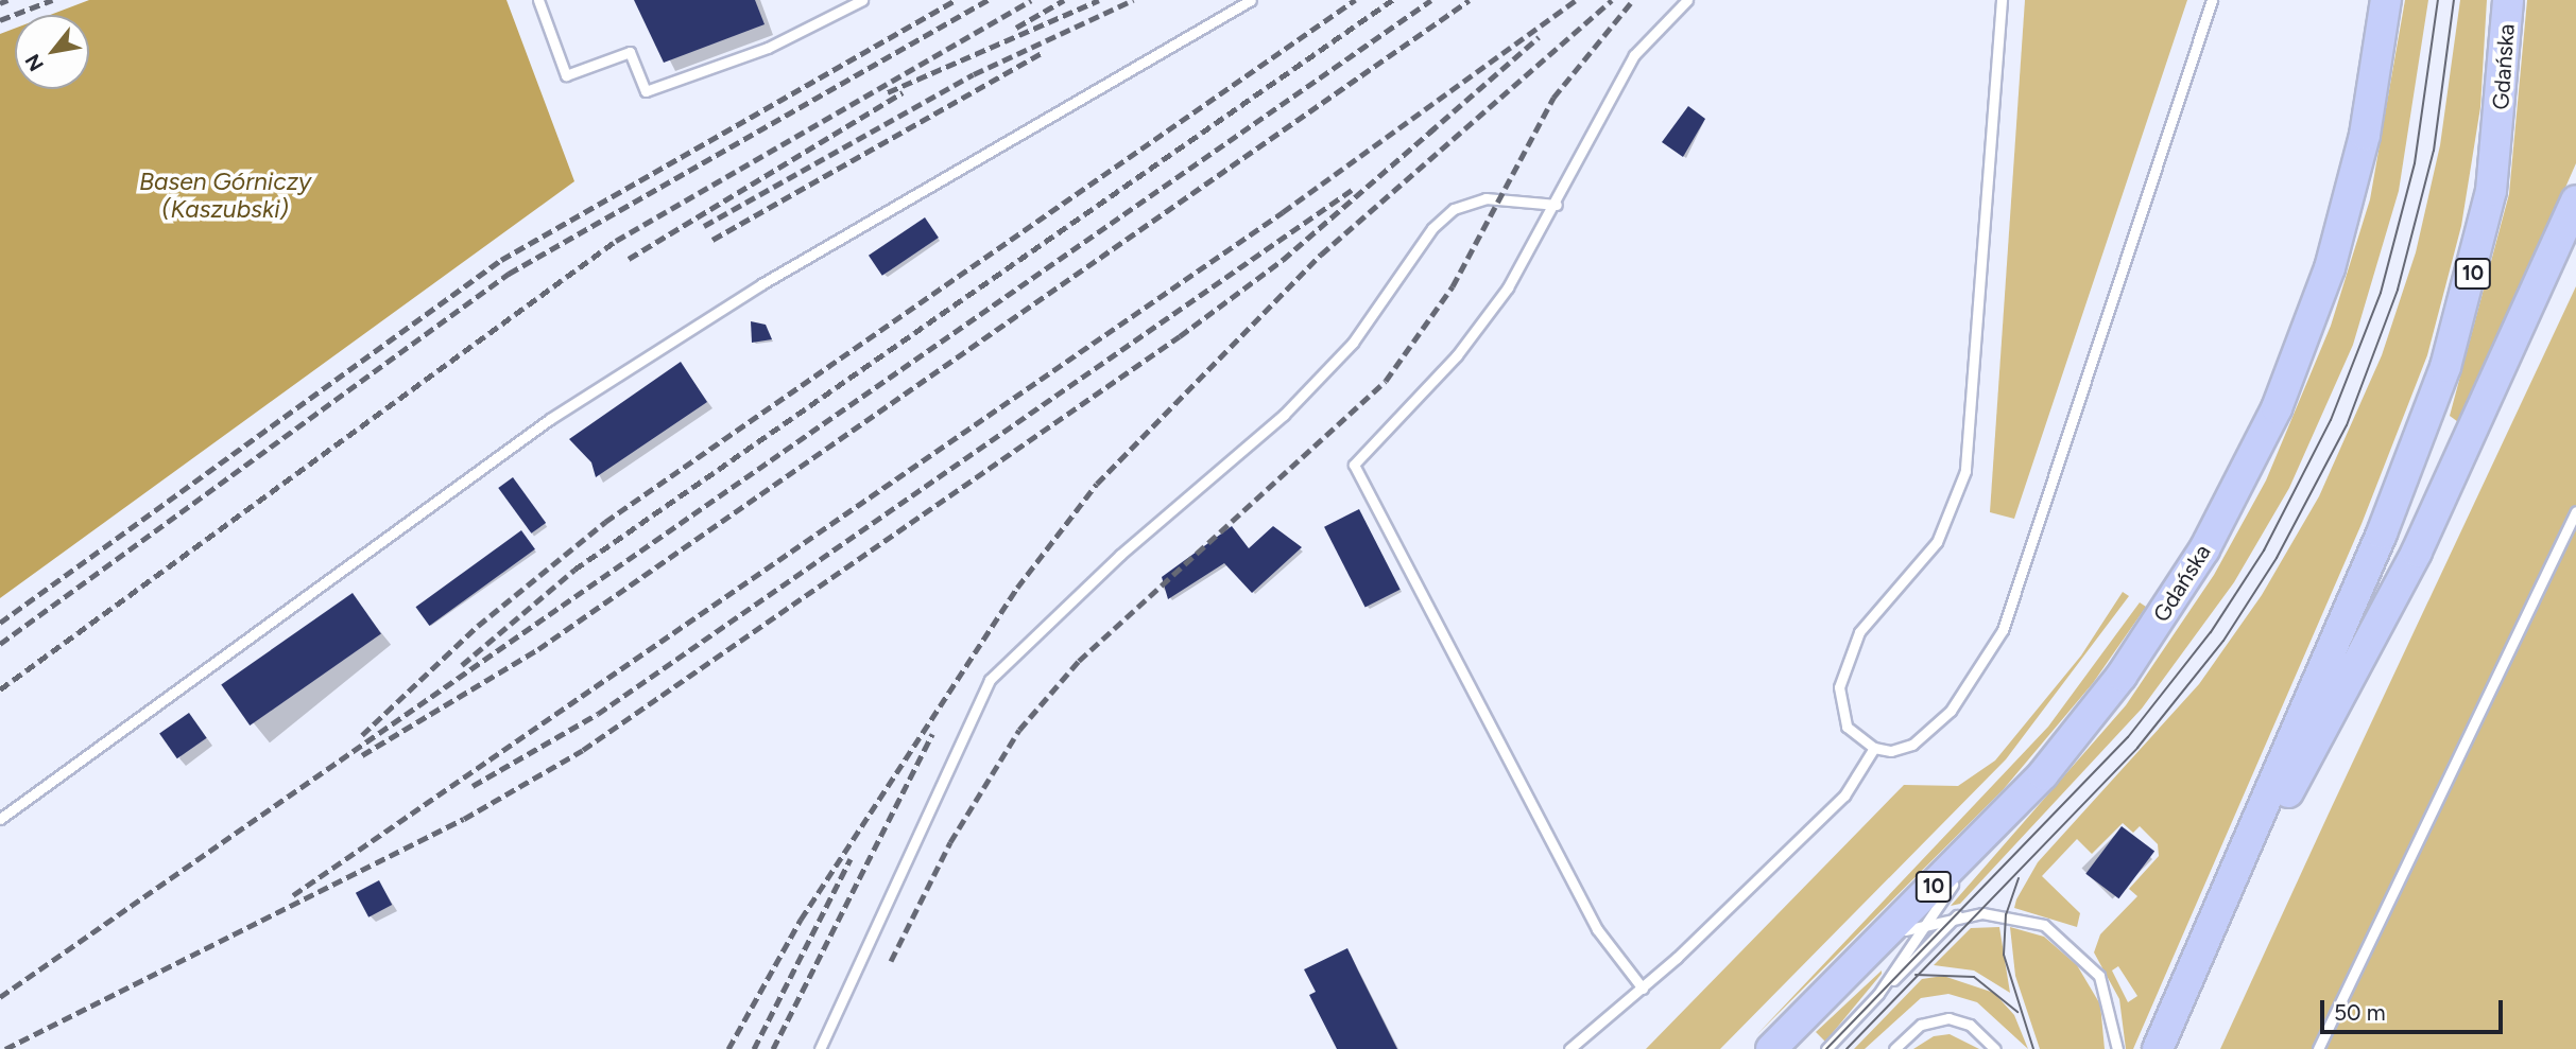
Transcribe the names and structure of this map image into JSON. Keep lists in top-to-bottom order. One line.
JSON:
{"streets":{"main road":["Gdańska","10"]},"water":["Basen Górniczy (Kaszubski)"],"scale_bar":"50 m","north":"bottom left"}
